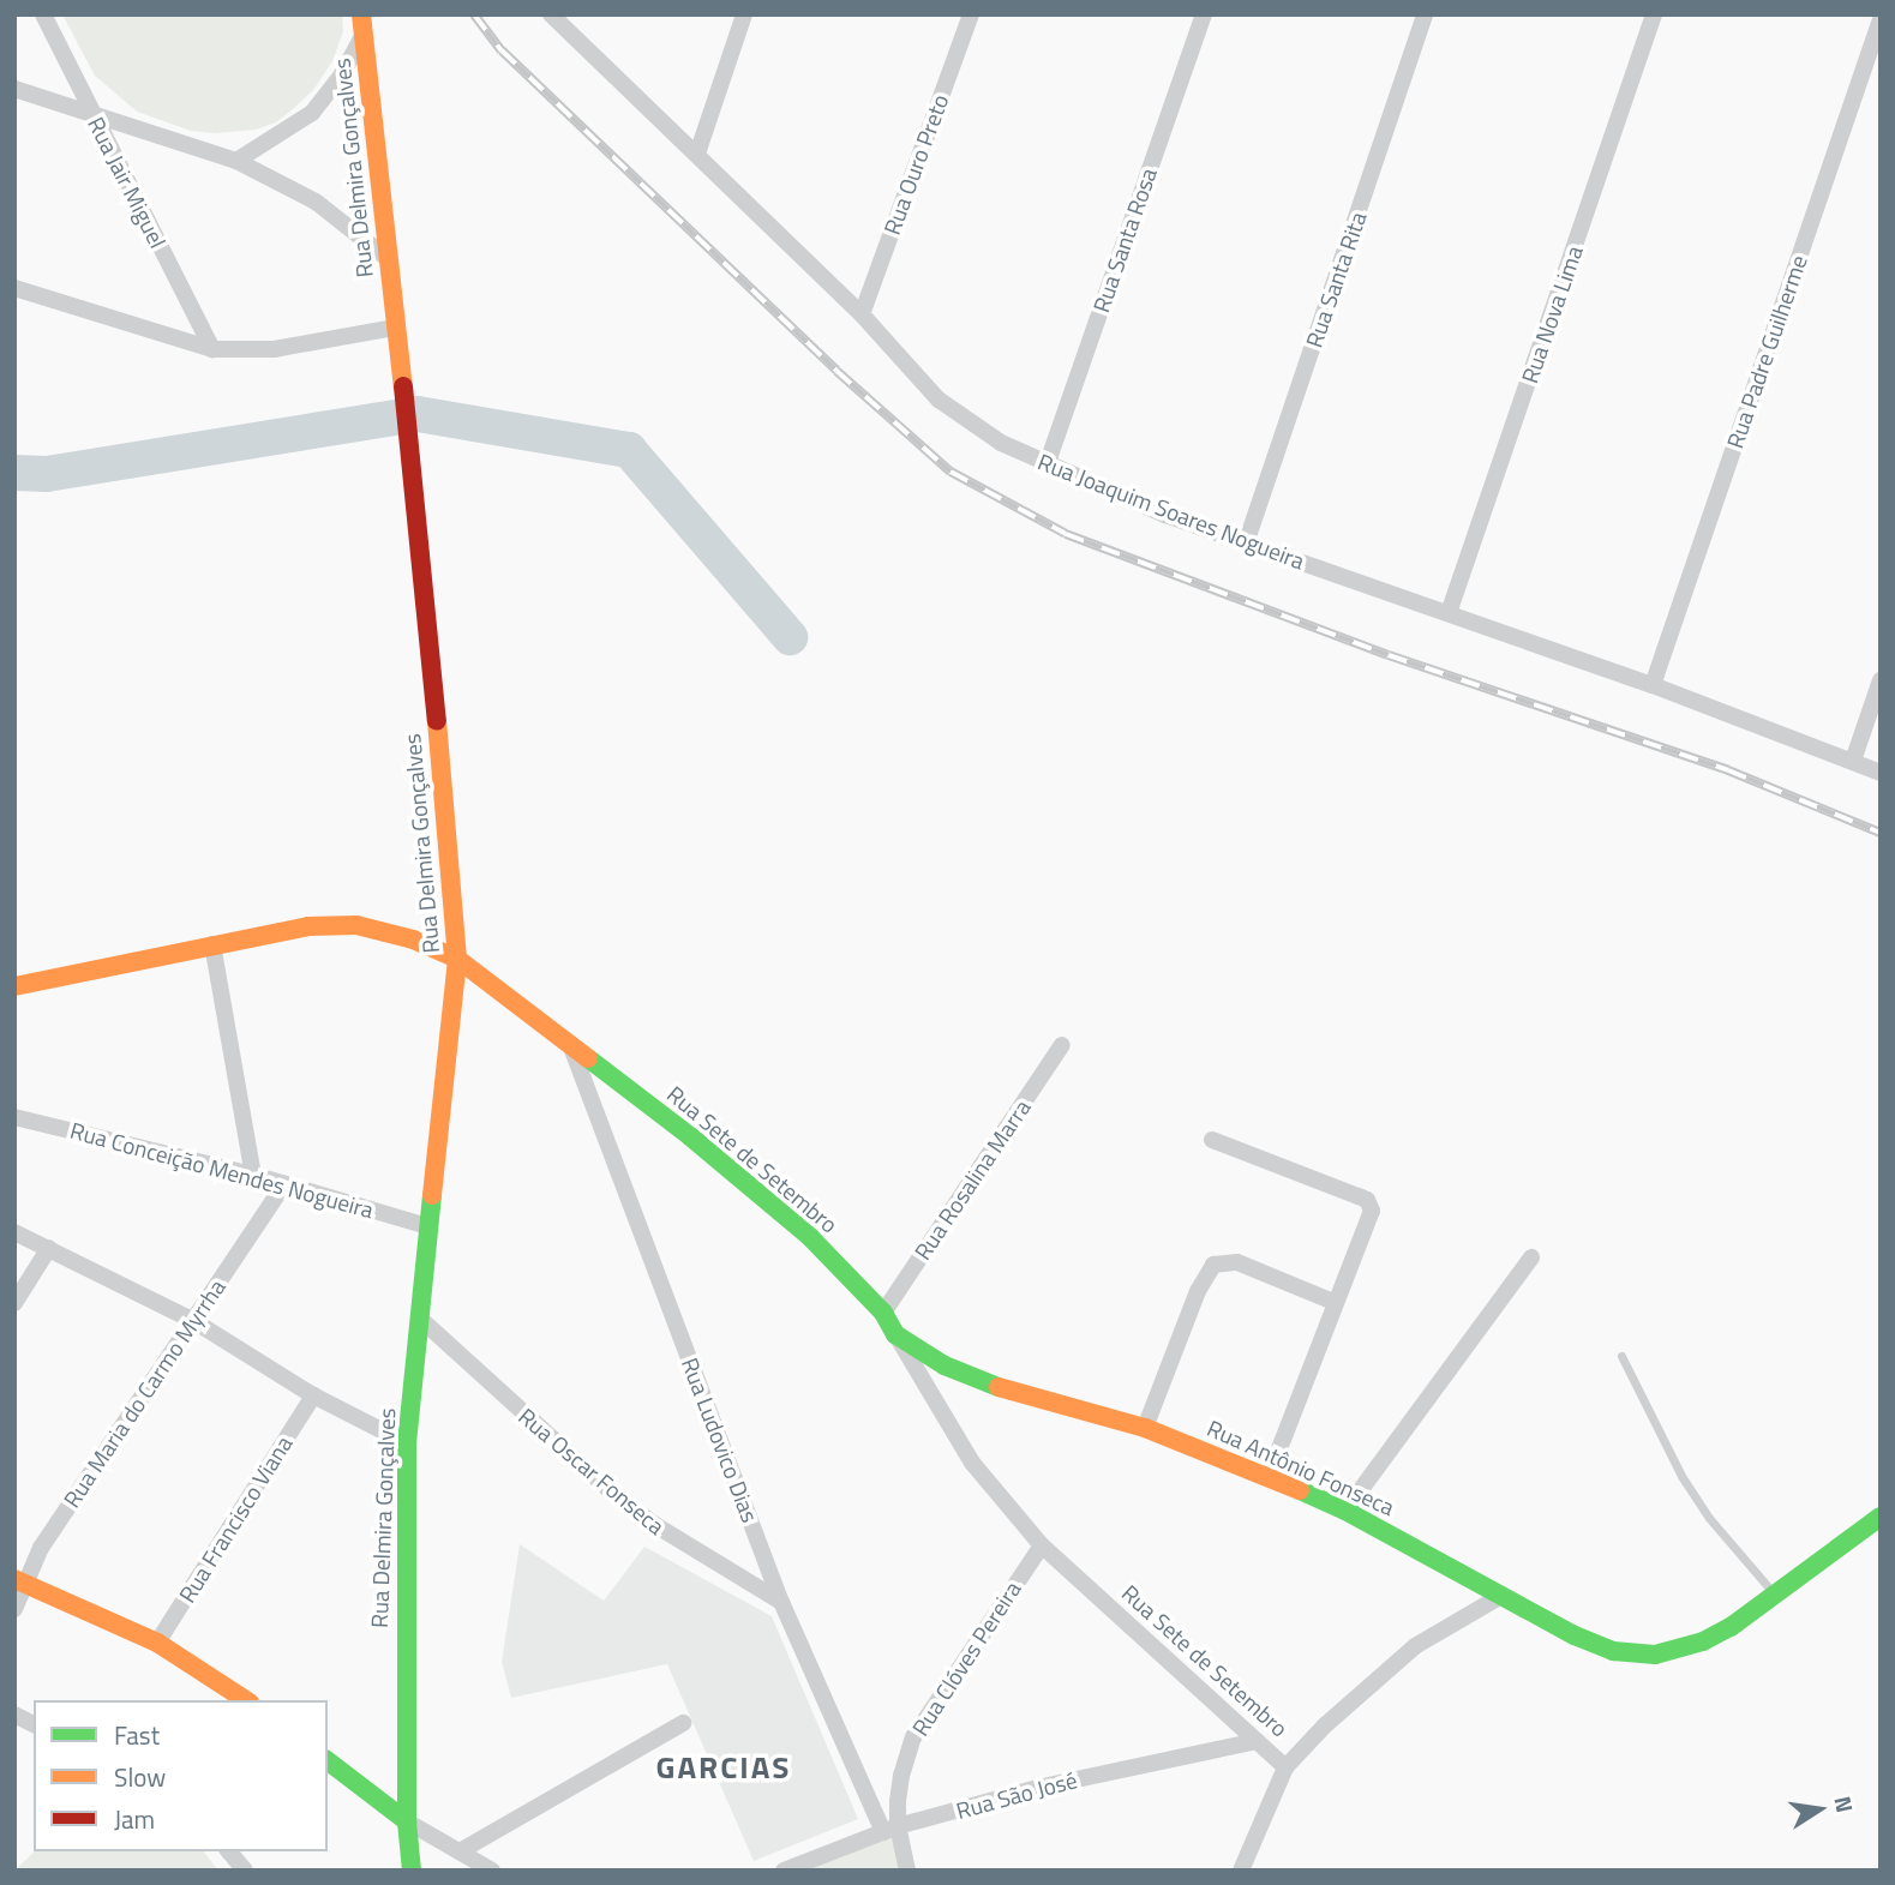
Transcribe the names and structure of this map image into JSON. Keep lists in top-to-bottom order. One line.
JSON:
{"streets":{"street":["Rua Ouro Preto","Rua Delmira Gonçalves","Rua Jair Miguel","Rua Santa Rosa","Rua Santa Rita","Rua Nova Lima","Rua Padre Guilherme","Rua Joaquim Soares Nogueira","Rua Sete de Setembro","Rua Conceição Mendes Nogueira","Rua Rosalina Marra","Rua Maria do Carmo Myrrha","Rua Ludovico Dias","Rua Antônio Fonseca","Rua Oscar Fonseca","Rua Francisco Viana","Rua Clóves Pereira","Rua São José"]},"crossings":[["Rua Ouro Preto","Rua Joaquim Soares Nogueira"],["Rua Delmira Gonçalves","Rua Sete de Setembro"],["Rua Delmira Gonçalves","Rua Conceição Mendes Nogueira"],["Rua Delmira Gonçalves","Rua Oscar Fonseca"],["Rua Santa Rosa","Rua Joaquim Soares Nogueira"],["Rua Santa Rita","Rua Joaquim Soares Nogueira"],["Rua Nova Lima","Rua Joaquim Soares Nogueira"],["Rua Padre Guilherme","Rua Joaquim Soares Nogueira"],["Rua Sete de Setembro","Rua Rosalina Marra"],["Rua Sete de Setembro","Rua Ludovico Dias"],["Rua Sete de Setembro","Rua Antônio Fonseca"],["Rua Sete de Setembro","Rua Clóves Pereira"],["Rua Sete de Setembro","Rua São José"],["Rua Conceição Mendes Nogueira","Rua Maria do Carmo Myrrha"],["Rua Ludovico Dias","Rua Oscar Fonseca"],["Rua Ludovico Dias","Rua Clóves Pereira"],["Rua Ludovico Dias","Rua São José"],["Rua Clóves Pereira","Rua São José"]],"districts":["GARCIAS"],"legend":["Fast","Slow","Jam"],"north":"right"}
